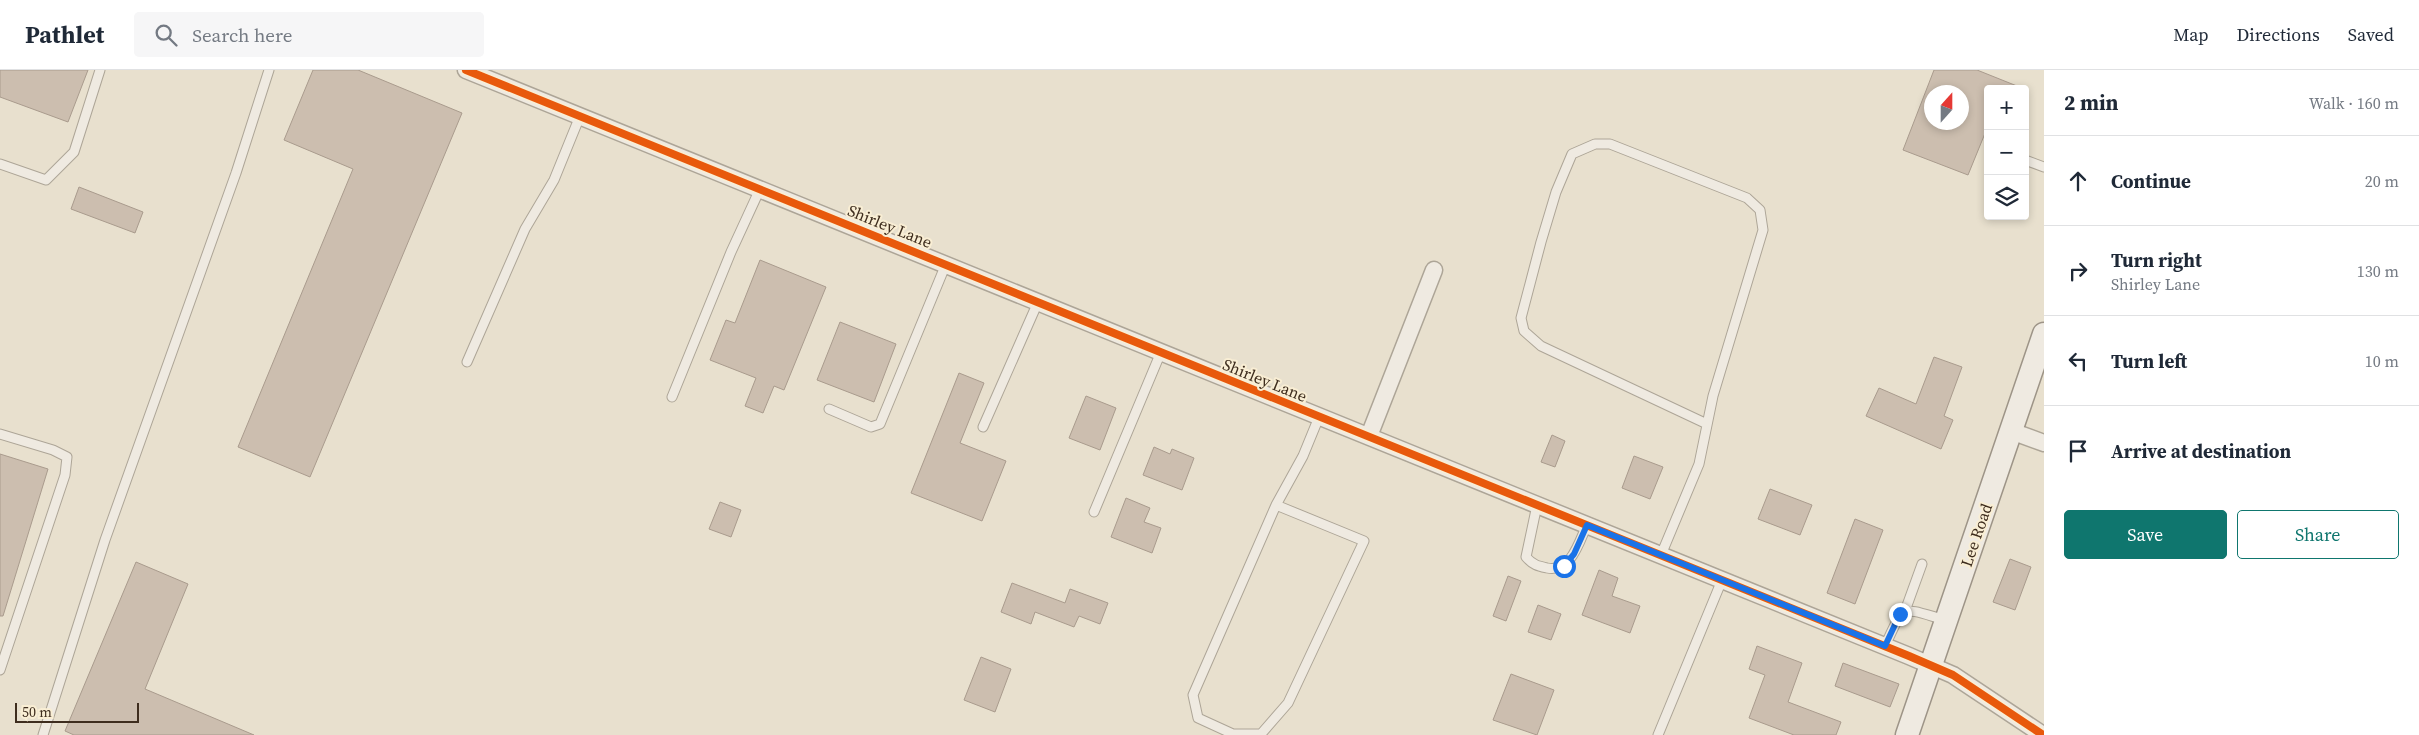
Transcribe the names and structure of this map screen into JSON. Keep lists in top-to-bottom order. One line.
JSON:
{"streets":{"main road":["Lee Road"],"street":["Shirley Lane"]},"crossings":[["Shirley Lane","Lee Road"]],"scale_bar":"50 m","north":"top","page":{"header":"Pathlet","search":"Search here","nav":["Map","Directions","Saved"],"heading":["2 min","Walk · 160 m"],"map_buttons":["+","−"],"list":[["Continue","20 m"],["Turn right","Shirley Lane","130 m"],["Turn left","10 m"],"Arrive at destination"],"buttons":["Save","Share"],"scale":"50 m"}}
